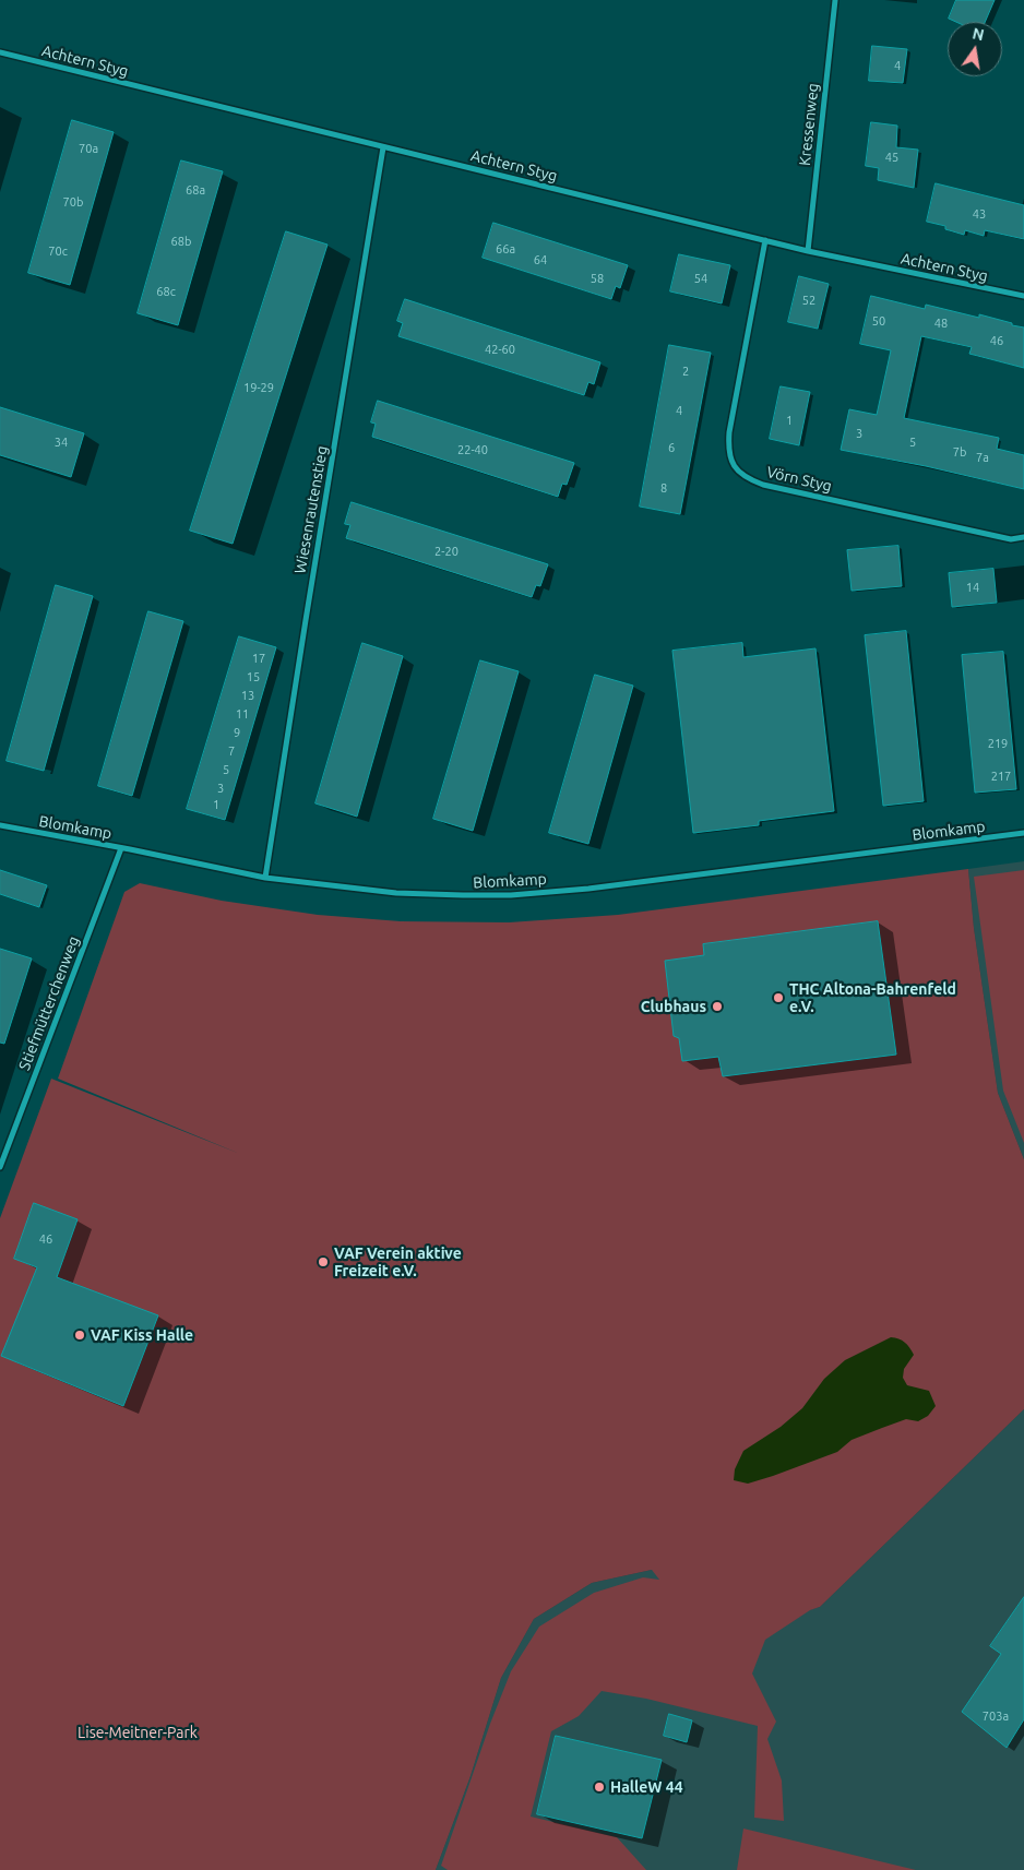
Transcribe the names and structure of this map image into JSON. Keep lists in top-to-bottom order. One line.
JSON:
{"streets":{"street":["Achtern Styg","Kressenweg","Vörn Styg","Wiesenrautenstieg","Blomkamp","Stiefmütterchenweg"]},"crossings":[["Achtern Styg","Kressenweg"],["Achtern Styg","Vörn Styg"],["Achtern Styg","Wiesenrautenstieg"],["Wiesenrautenstieg","Blomkamp"],["Blomkamp","Stiefmütterchenweg"]],"parks":["Lise-Meitner-Park"],"places":["THC Altona-Bahrenfeld e.V.","Clubhaus","VAF Verein aktive Freizeit e.V.","VAF Kiss Halle","HalleW 44"],"house_numbers":["4","70a","45","68a","70b","43","68b","66a","70c","64","58","54","68c","52","50","48","46","42-60","2","19-29","4","1","3","34","5","6","22-40","7b","7a","8","2-20","14","17","15","13","11","9","219","7","5","217","3","1","46","703a"],"north":"top"}
